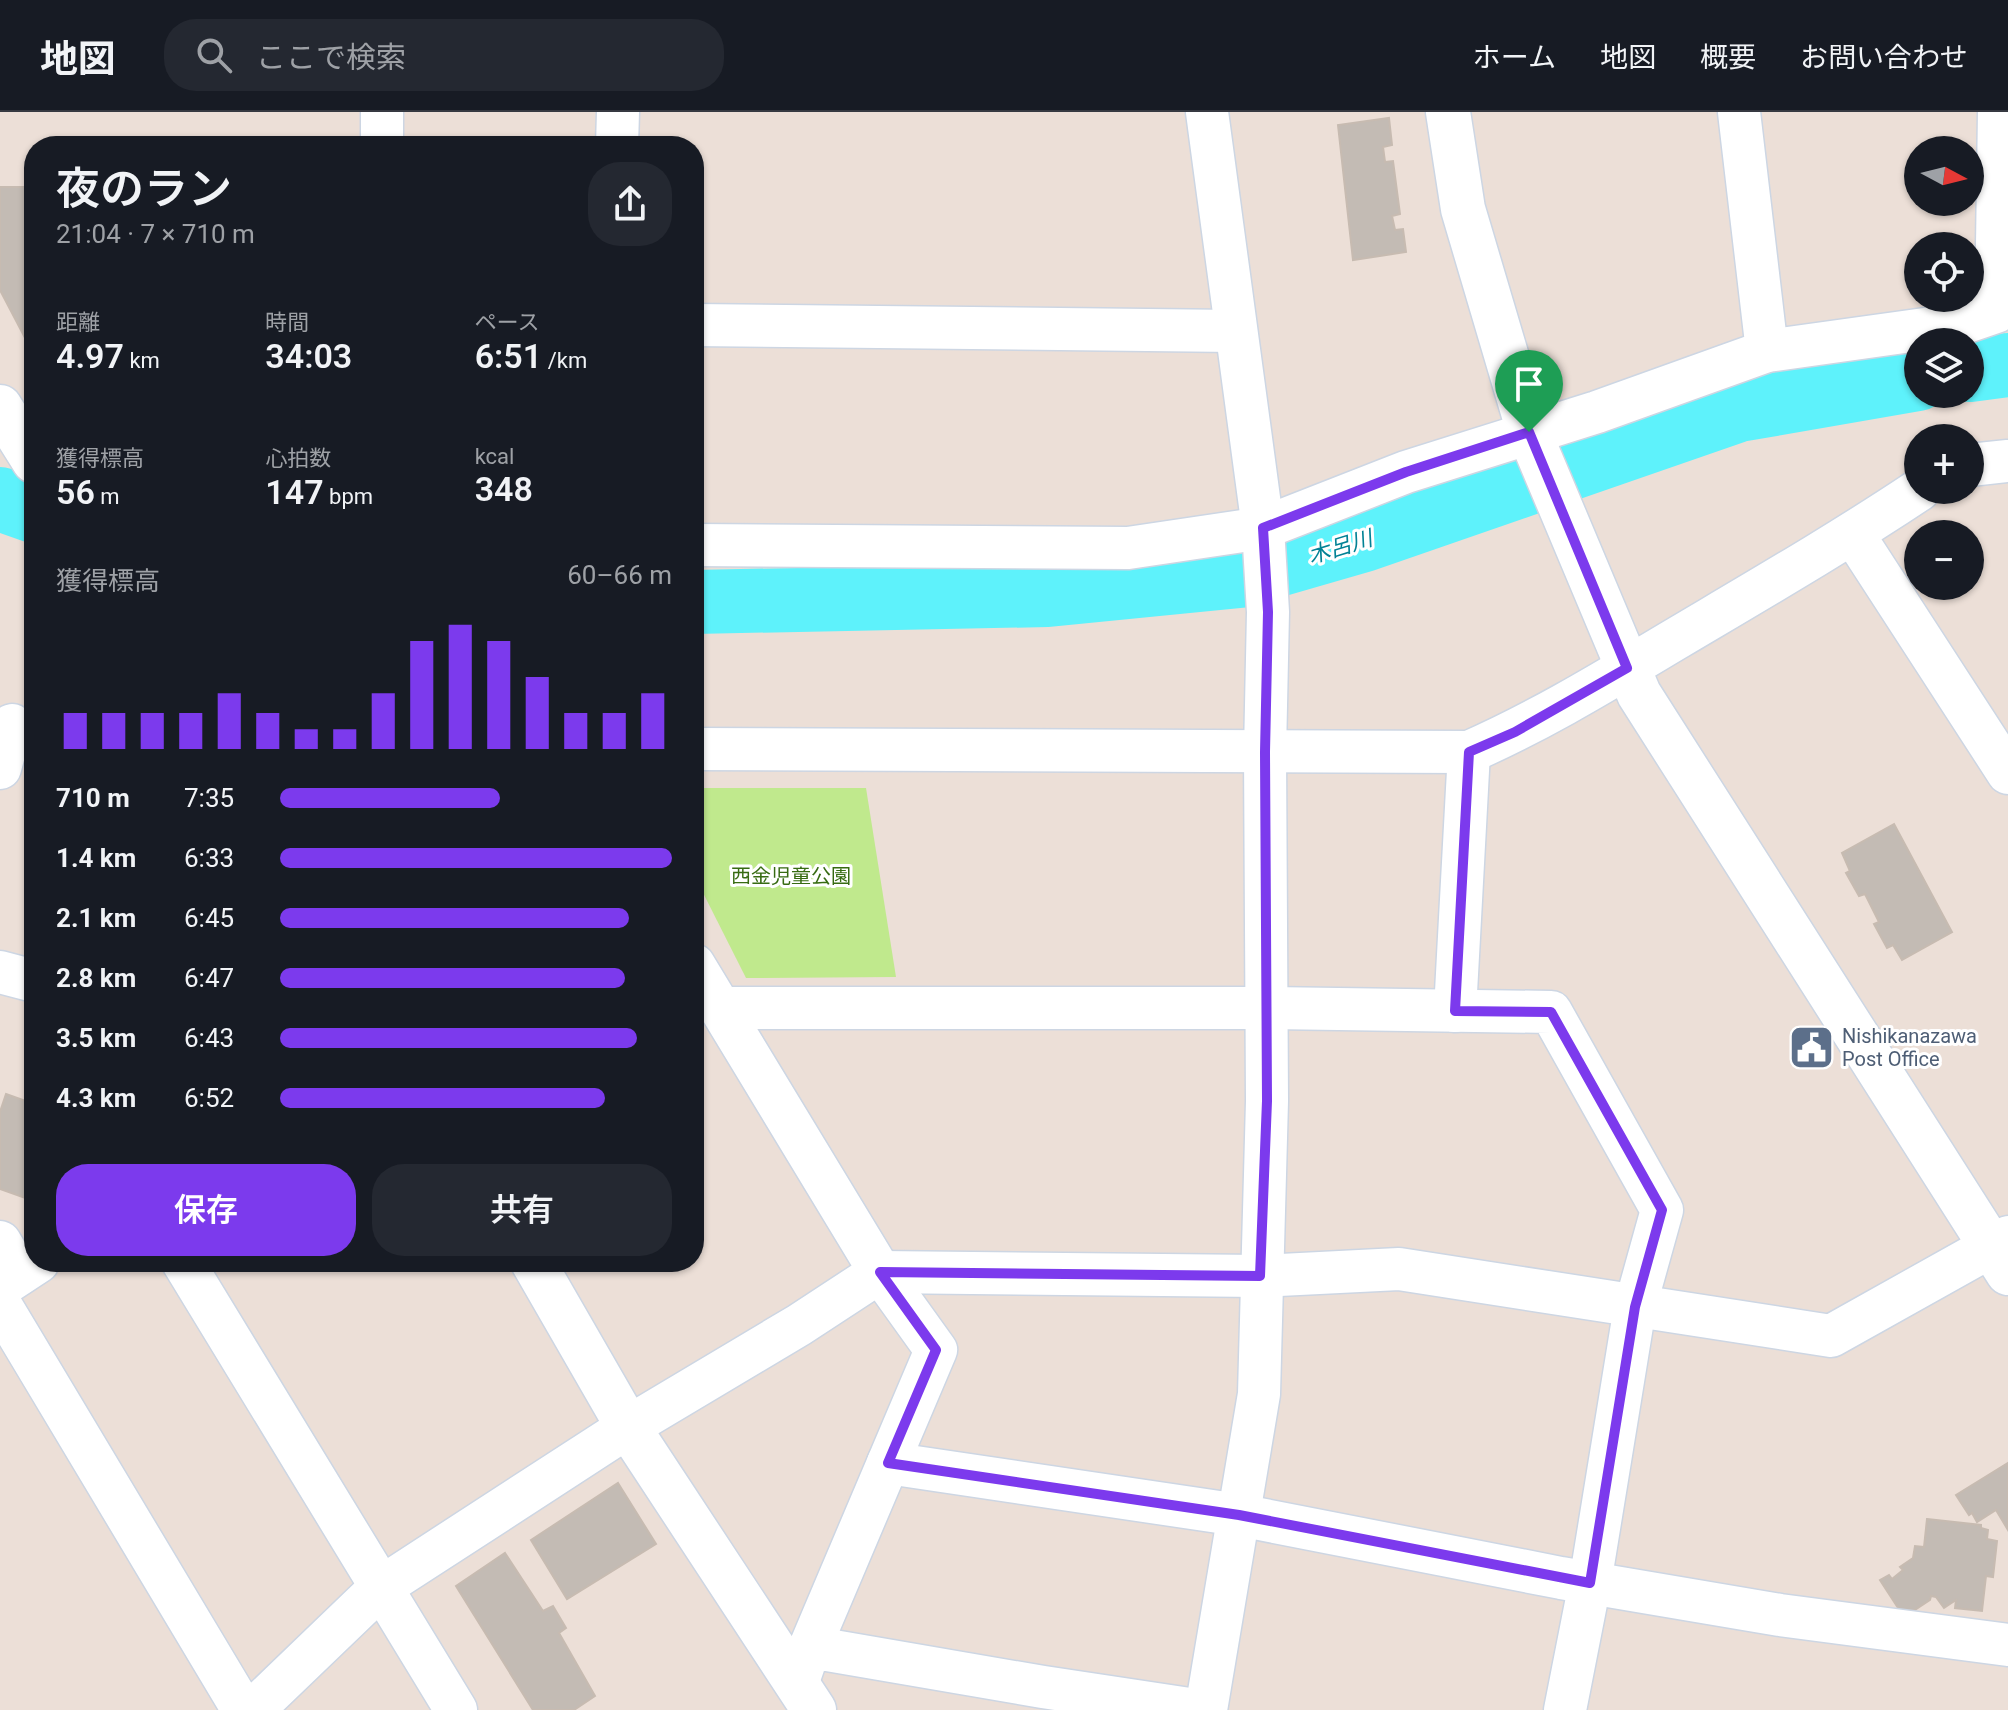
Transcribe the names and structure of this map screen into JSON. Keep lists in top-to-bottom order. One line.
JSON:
{"water":["木呂川"],"parks":["西金児童公園"],"places":{"public building":["Nishikanazawa Post Office"]},"north":"right","page":{"header":"地図","search":"ここで検索","nav":["ホーム","地図","概要","お問い合わせ"],"map_buttons":["+","−"],"heading":["夜のラン","21:04 · 7 × 710 m"],"stats":[["距離","4.97 km"],["時間","34:03"],["ペース","6:51 /km"],["獲得標高","56 m"],["心拍数","147 bpm"],["kcal","348"]],"chart":["獲得標高","60–66 m"],"list":[{"name":"710 m","note":"7:35"},{"name":"1.4 km","note":"6:33"},{"name":"2.1 km","note":"6:45"},{"name":"2.8 km","note":"6:47"},{"name":"3.5 km","note":"6:43"},{"name":"4.3 km","note":"6:52"}],"buttons":["保存","共有"]}}
